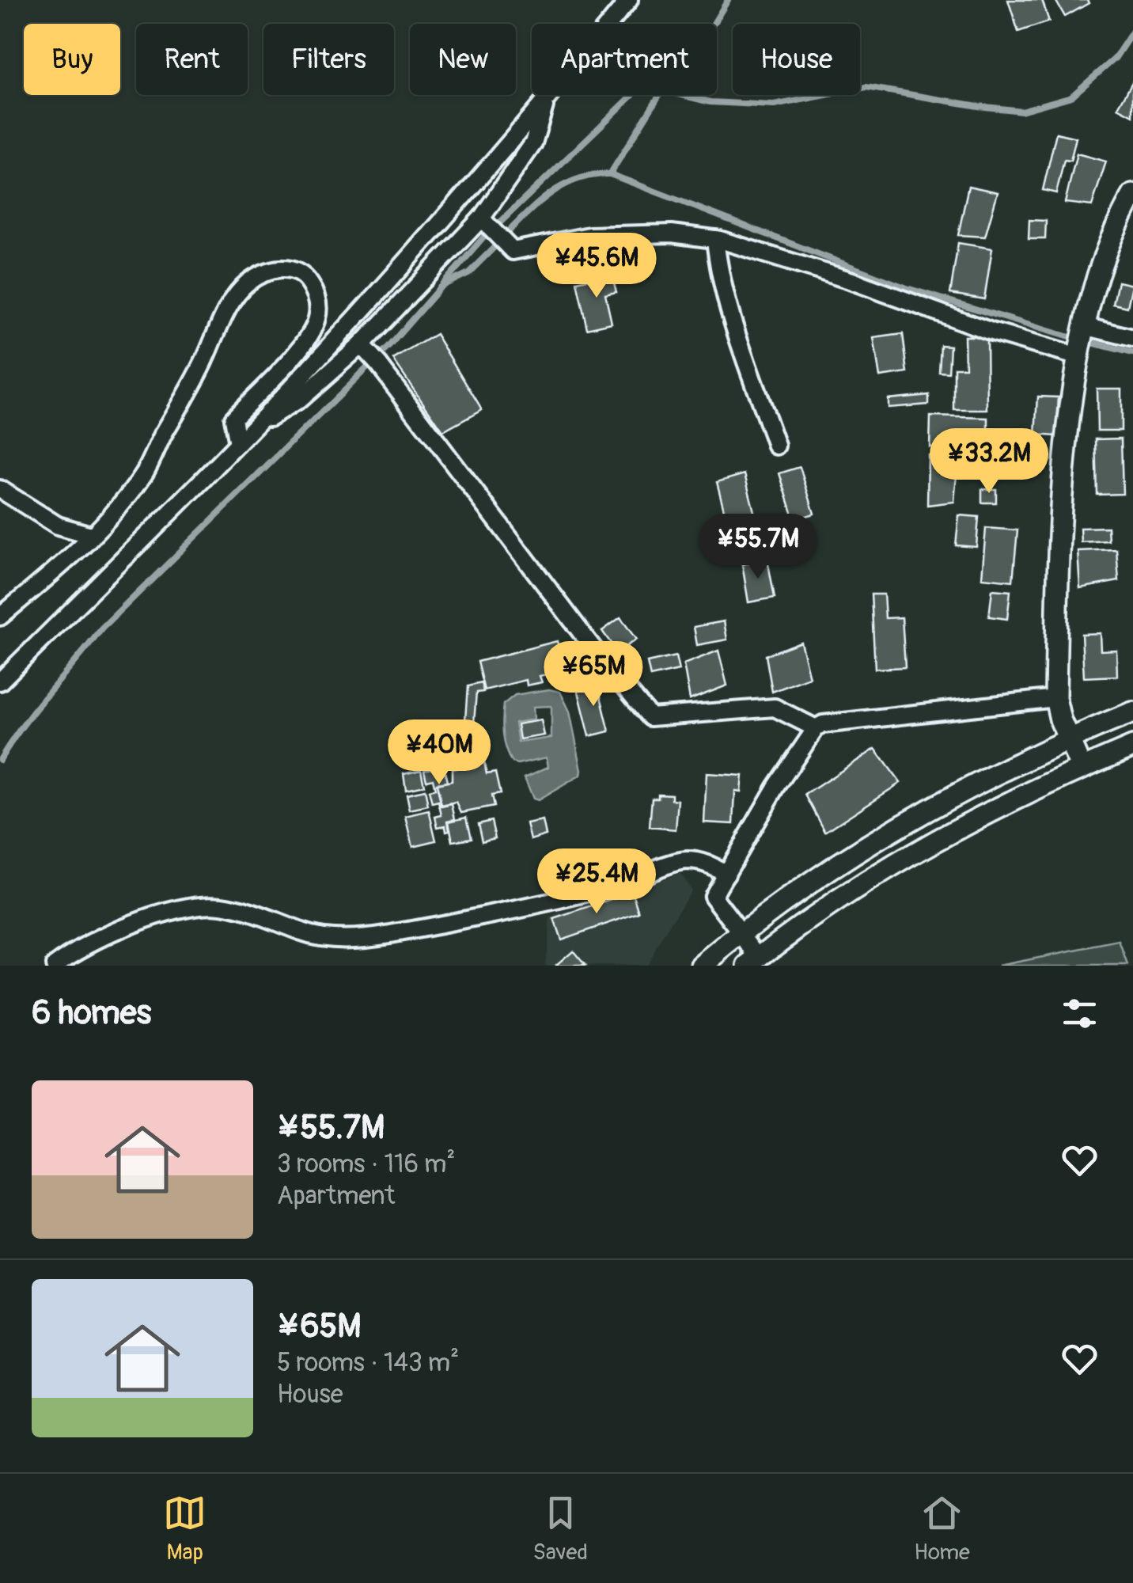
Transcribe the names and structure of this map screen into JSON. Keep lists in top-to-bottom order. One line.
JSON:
{"page":{"chip":["Buy","Rent","Filters","New","Apartment","House"],"price":["¥45.6M","¥33.2M","¥55.7M","¥65M","¥40M","¥25.4M"],"heading":"6 homes","list":[{"name":"¥55.7M","note":"3 rooms · 116 m² · Apartment"},{"name":"¥65M","note":"5 rooms · 143 m² · House"}],"tabs":["Map","Saved","Home"]}}
